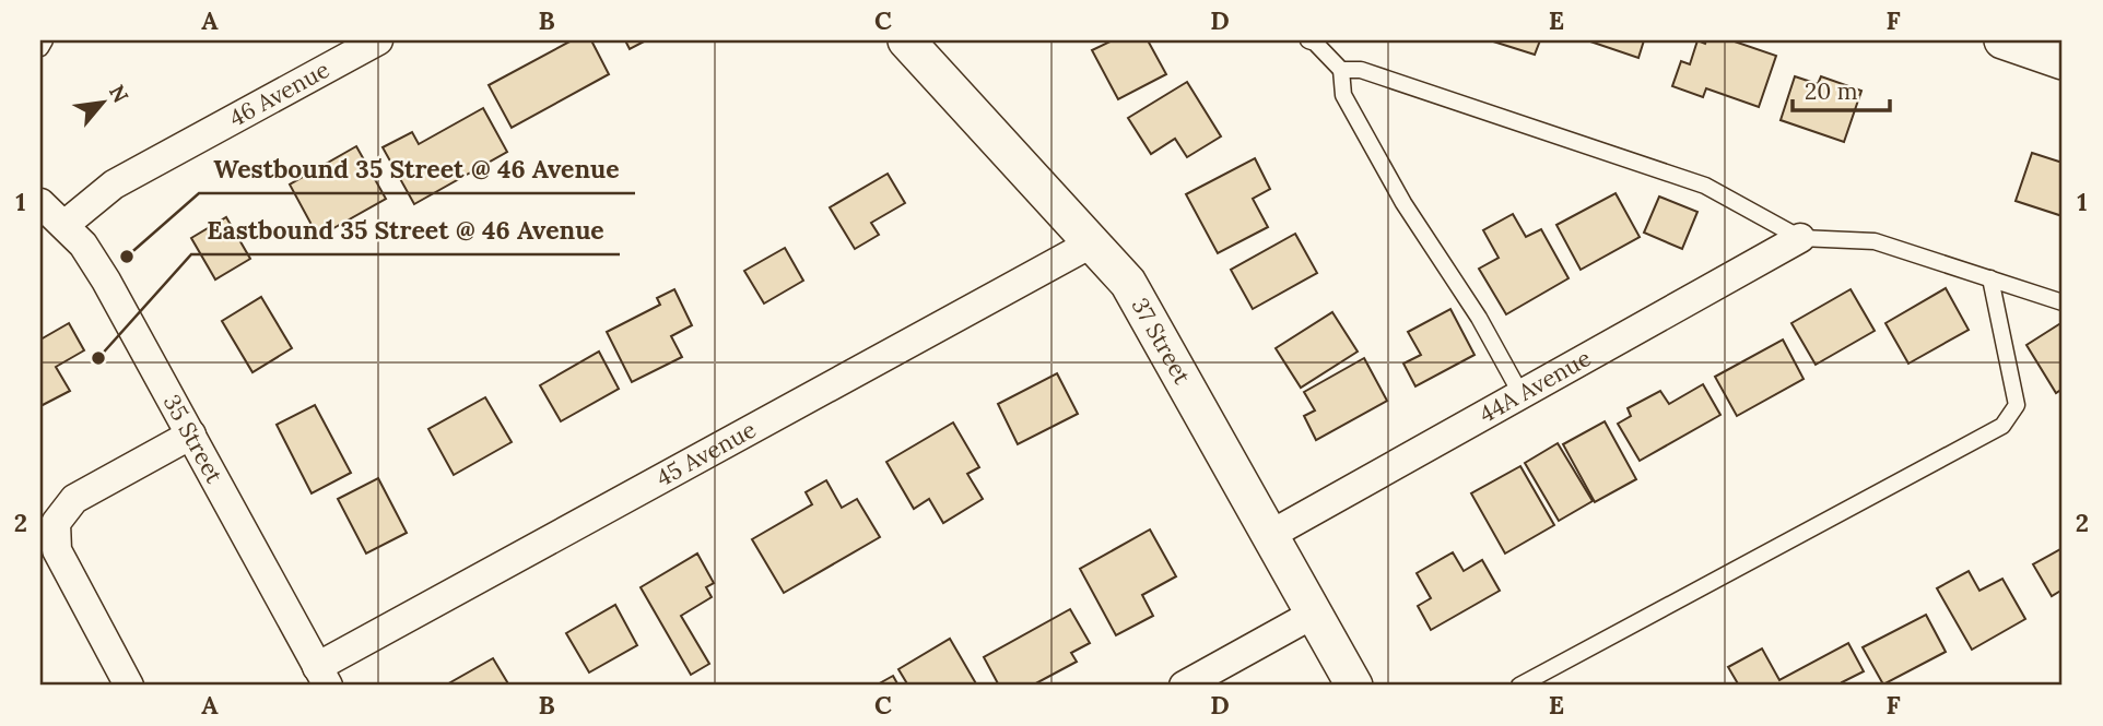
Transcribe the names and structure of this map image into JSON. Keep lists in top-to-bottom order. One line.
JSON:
{"streets":{"street":["46 Avenue","37 Street","44A Avenue","35 Street","45 Avenue"]},"crossings":[["46 Avenue","35 Street"],["37 Street","44A Avenue"],["37 Street","45 Avenue"],["35 Street","45 Avenue"]],"places":["Westbound 35 Street @ 46 Avenue","Eastbound 35 Street @ 46 Avenue"],"scale_bar":"20 m","north":"top right","grid":{"columns":["A","B","C","D","E","F"],"rows":["1","2"]}}
